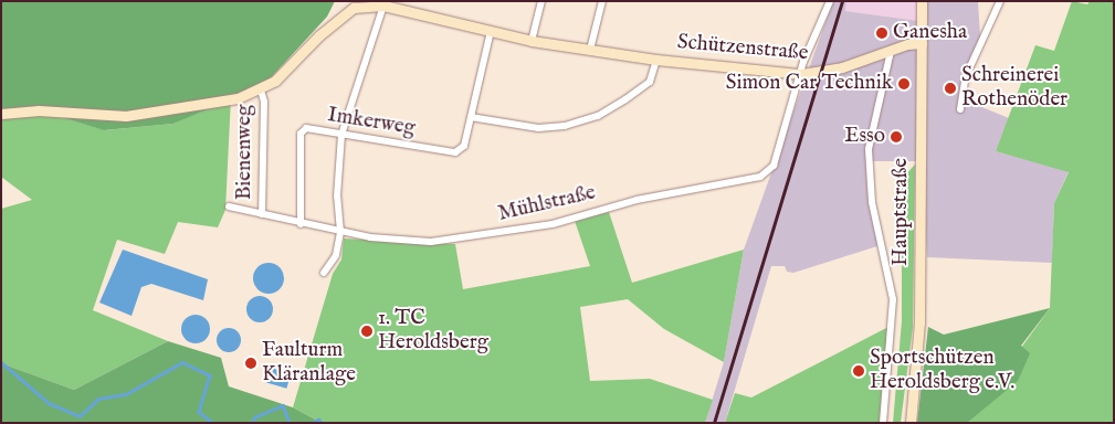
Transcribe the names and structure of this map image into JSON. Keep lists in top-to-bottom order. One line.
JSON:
{"streets":{"street":["Schützenstraße","Imkerweg","Bienenweg","Mühlstraße","Hauptstraße"]},"crossings":[["Schützenstraße","Imkerweg"],["Schützenstraße","Bienenweg"],["Schützenstraße","Mühlstraße"],["Schützenstraße","Hauptstraße"],["Imkerweg","Mühlstraße"],["Bienenweg","Mühlstraße"]],"places":["Ganesha","Simon Car Technik","Schreinerei Rothenöder","Esso","1. TC Heroldsberg","Faulturm Kläranlage","Sportschützen Heroldsberg e.V."]}
